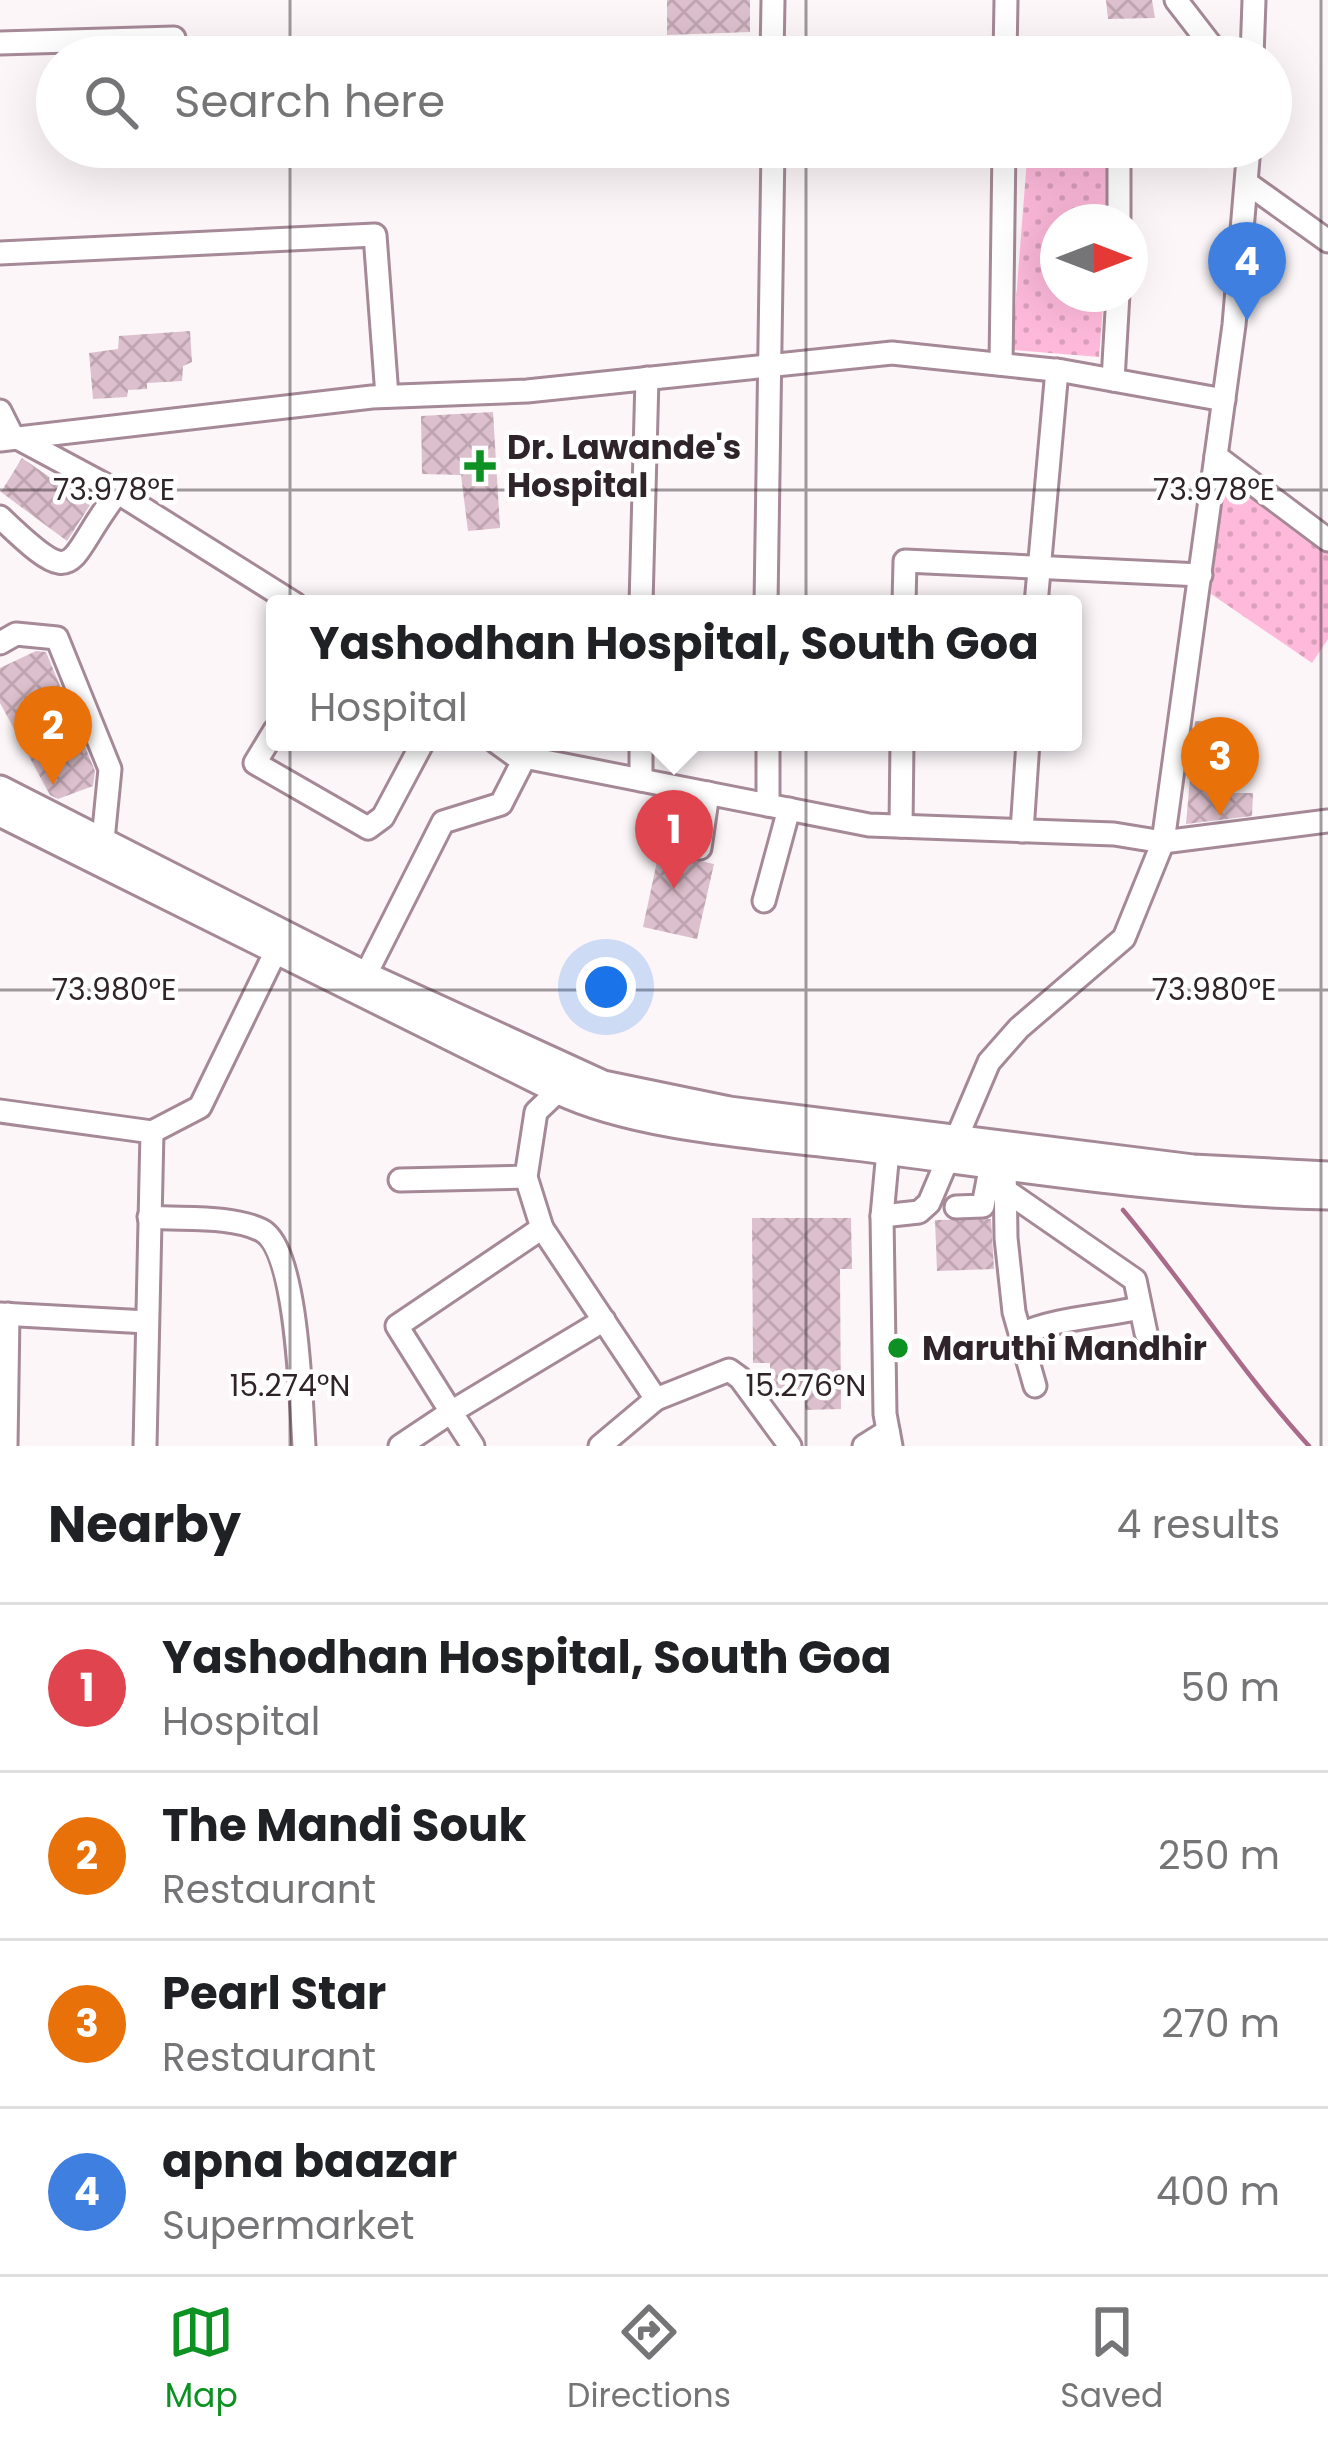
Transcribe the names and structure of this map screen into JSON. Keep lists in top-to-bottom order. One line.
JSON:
{"places":{"health":["Dr. Lawande's Hospital"],"other":["Maruthi Mandhir"]},"north":"right","page":{"search":"Search here","pins":["4","2","3","1"],"popup":["Yashodhan Hospital, South Goa","Hospital"],"heading":["Nearby","4 results"],"list":[{"mark":"1","name":"Yashodhan Hospital, South Goa","note":"Hospital","value":"50 m"},{"mark":"2","name":"The Mandi Souk","note":"Restaurant","value":"250 m"},{"mark":"3","name":"Pearl Star","note":"Restaurant","value":"270 m"},{"mark":"4","name":"apna baazar","note":"Supermarket","value":"400 m"}],"nav":["Map","Directions","Saved"]},"coordinates":["73.978°E","73.980°E","15.274°N","15.276°N"]}
